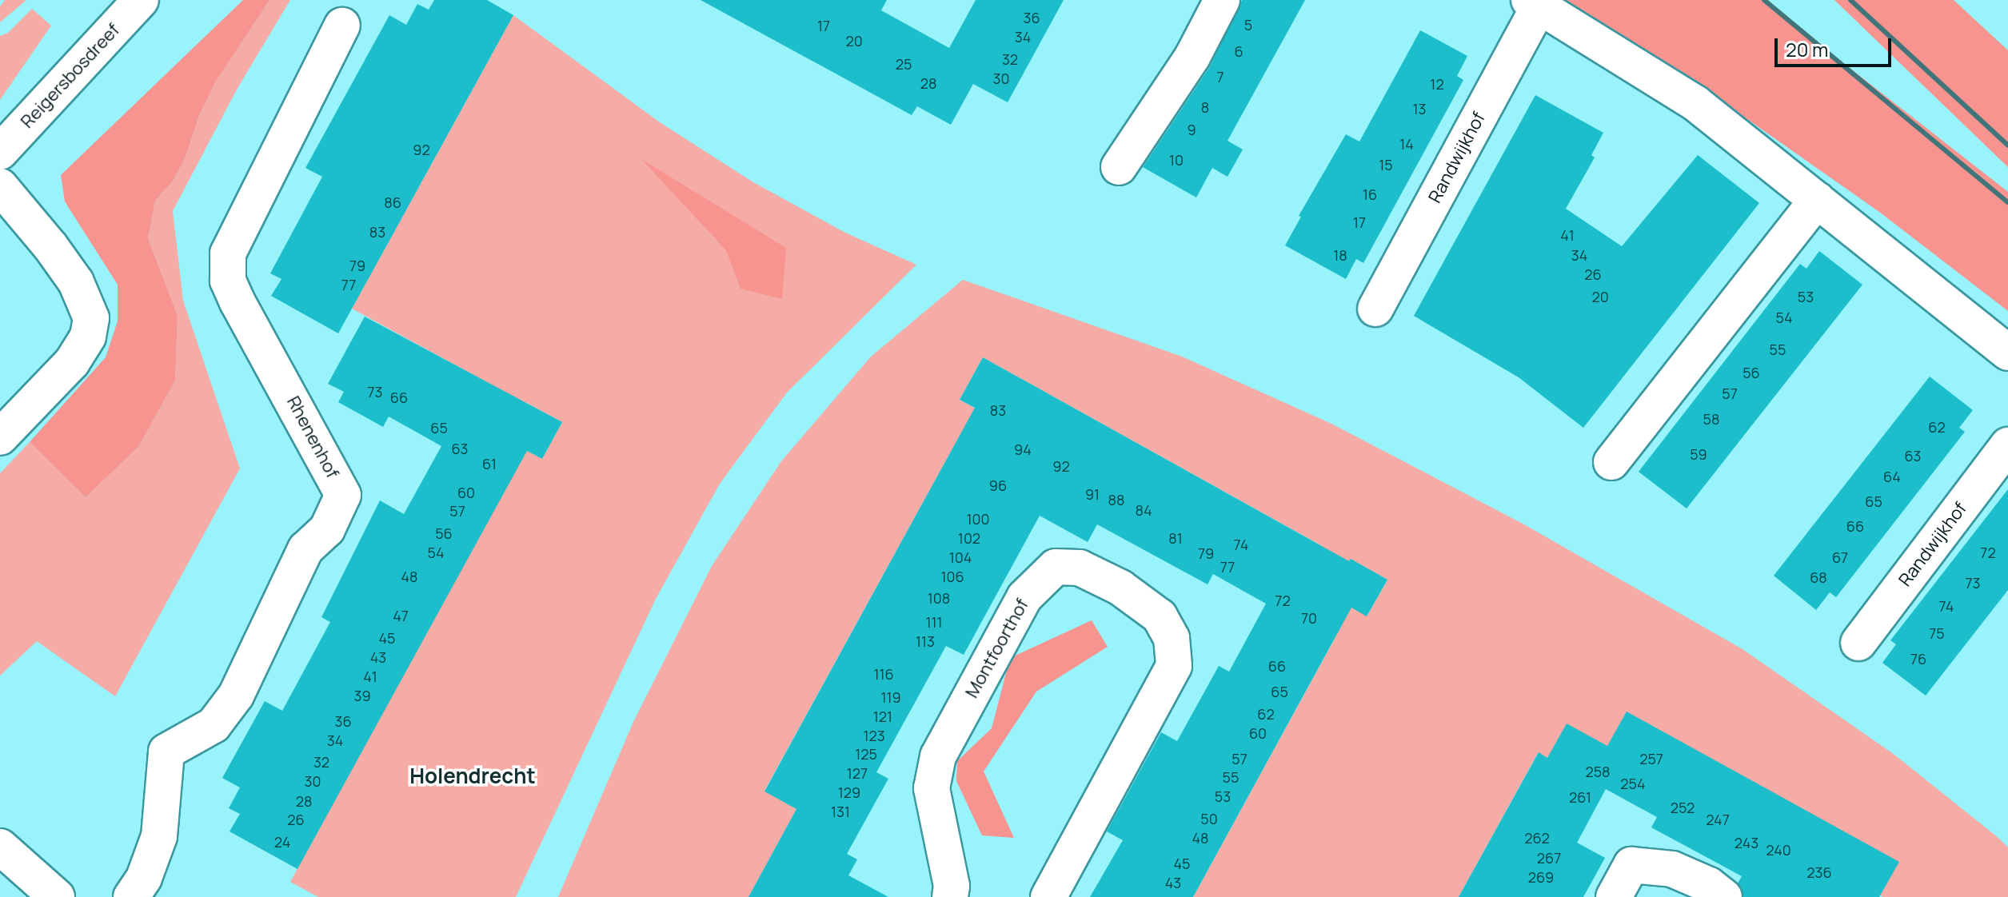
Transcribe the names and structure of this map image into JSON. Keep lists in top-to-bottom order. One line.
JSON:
{"streets":{"street":["Reigersbosdreef","Randwijkhof","Rhenenhof","Montfoorthof"]},"districts":["Holendrecht"],"house_numbers":["36","5","17","34","20","6","32","25","7","30","28","12","8","13","9","14","92","10","15","16","86","17","83","41","18","34","79","26","77","20","53","54","55","56","73","57","66","83","58","62","65","63","94","59","63","61","92","64","96","60","91","88","65","84","57","100","66","56","102","81","74","54","72","79","104","67","77","48","106","68","73","108","72","74","47","70","111","75","45","113","43","76","66","116","41","65","39","119","62","121","36","60","123","34","125","57","257","32","258","127","55","30","254","129","53","261","28","252","131","50","26","247","48","262","24","243","240","267","45","236","269","43"],"scale_bar":"20 m"}
